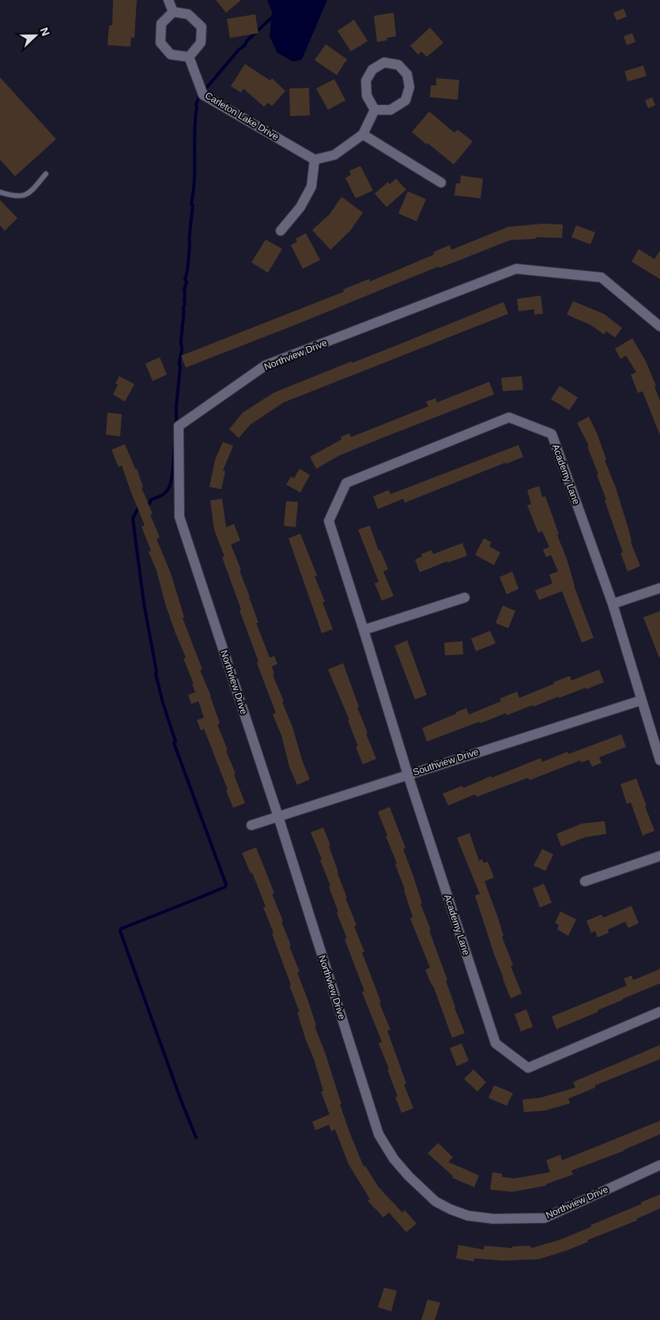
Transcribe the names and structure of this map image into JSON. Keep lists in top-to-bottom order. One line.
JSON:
{"streets":{"street":["Carleton Lake Drive","Northview Drive","Academy Lane","Southview Drive"]},"crossings":[["Northview Drive","Southview Drive"],["Academy Lane","Southview Drive"]],"north":"right"}
